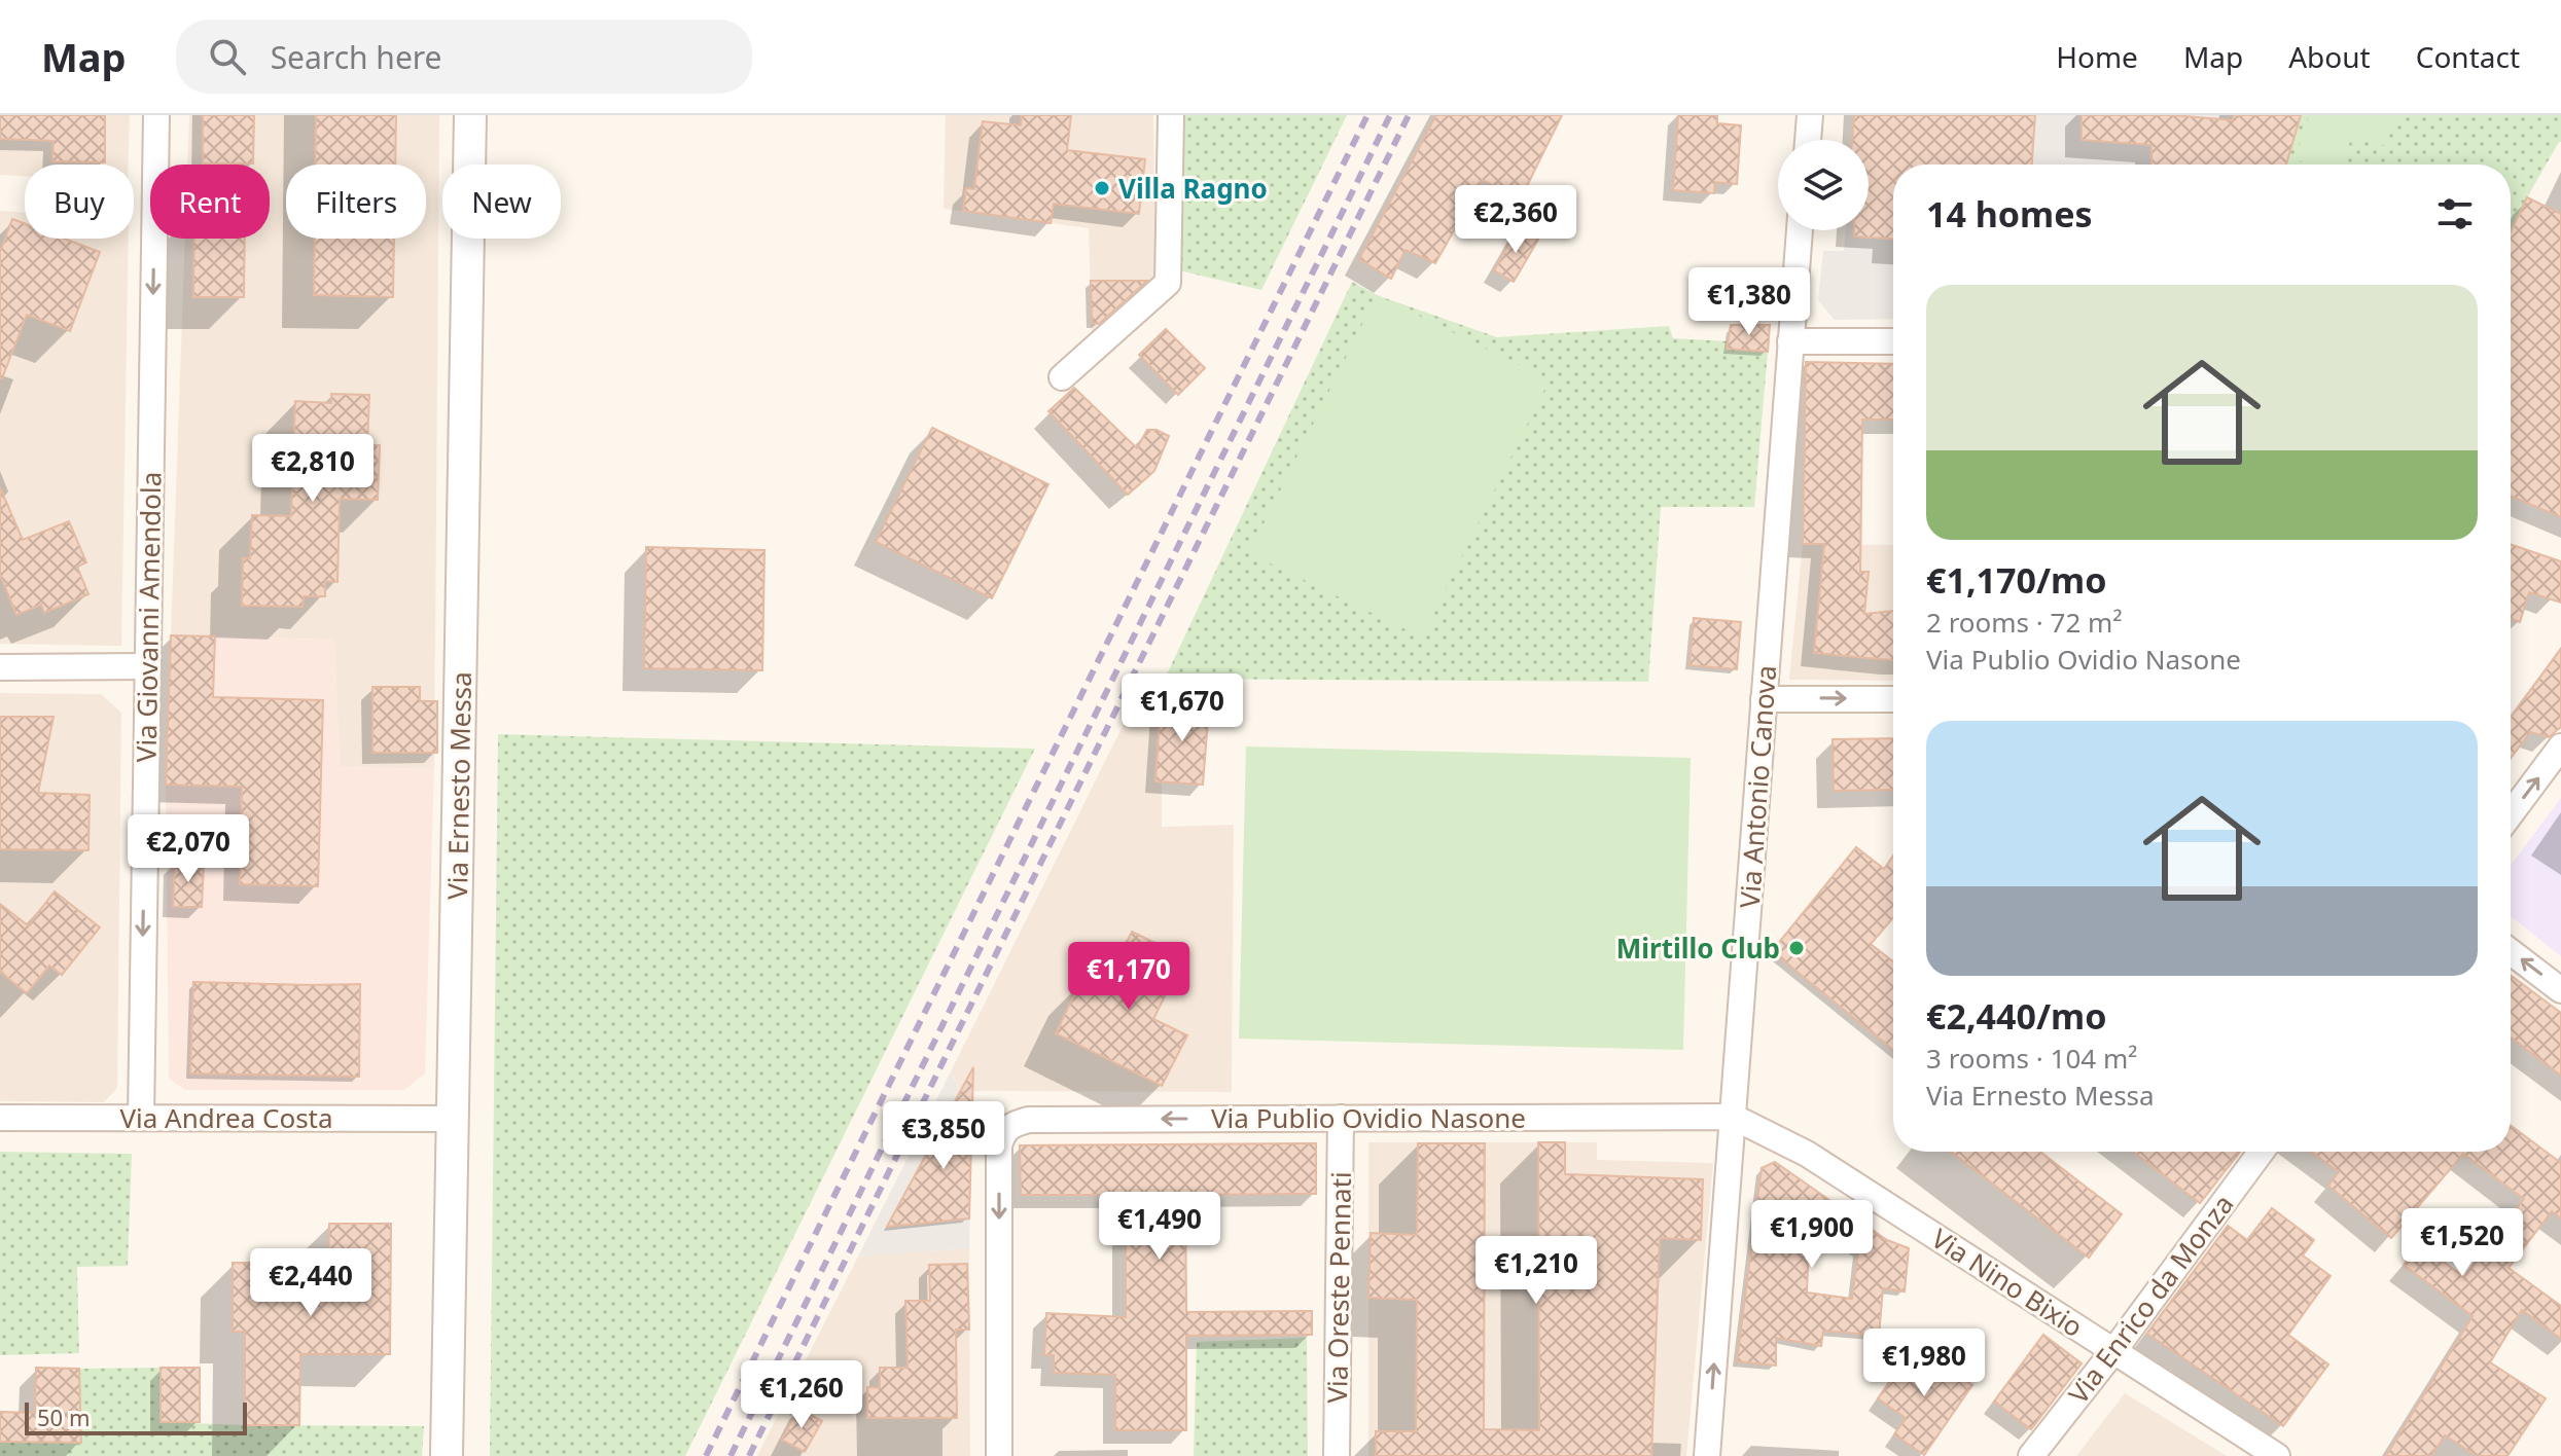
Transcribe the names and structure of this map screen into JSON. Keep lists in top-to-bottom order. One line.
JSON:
{"streets":{"street":["Via Giovanni Amendola","Via Ernesto Messa","Via Antonio Canova","Via Andrea Costa","Via Publio Ovidio Nasone","Via Nino Bixio","Via Oreste Pennati","Via Enrico da Monza"]},"crossings":[["Via Giovanni Amendola","Via Andrea Costa"],["Via Ernesto Messa","Via Andrea Costa"],["Via Antonio Canova","Via Publio Ovidio Nasone"],["Via Antonio Canova","Via Nino Bixio"],["Via Publio Ovidio Nasone","Via Nino Bixio"],["Via Publio Ovidio Nasone","Via Oreste Pennati"],["Via Nino Bixio","Via Enrico da Monza"]],"one_way":["Via Giovanni Amendola"],"places":["Villa Ragno","Mirtillo Club"],"scale_bar":"50 m","page":{"header":"Map","search":"Search here","nav":["Home","Map","About","Contact"],"chip":["Buy","Rent","Filters","New"],"heading":"14 homes","price":["€2,360","€1,380","€2,810","€1,670","€2,070","€1,170","€3,850","€1,490","€1,900","€1,520","€1,210","€2,440","€1,980","€1,260"],"list":[{"name":"€1,170/mo","note":"2 rooms · 72 m² · Via Publio Ovidio Nasone"},{"name":"€2,440/mo","note":"3 rooms · 104 m² · Via Ernesto Messa"}],"scale":"50 m"}}
